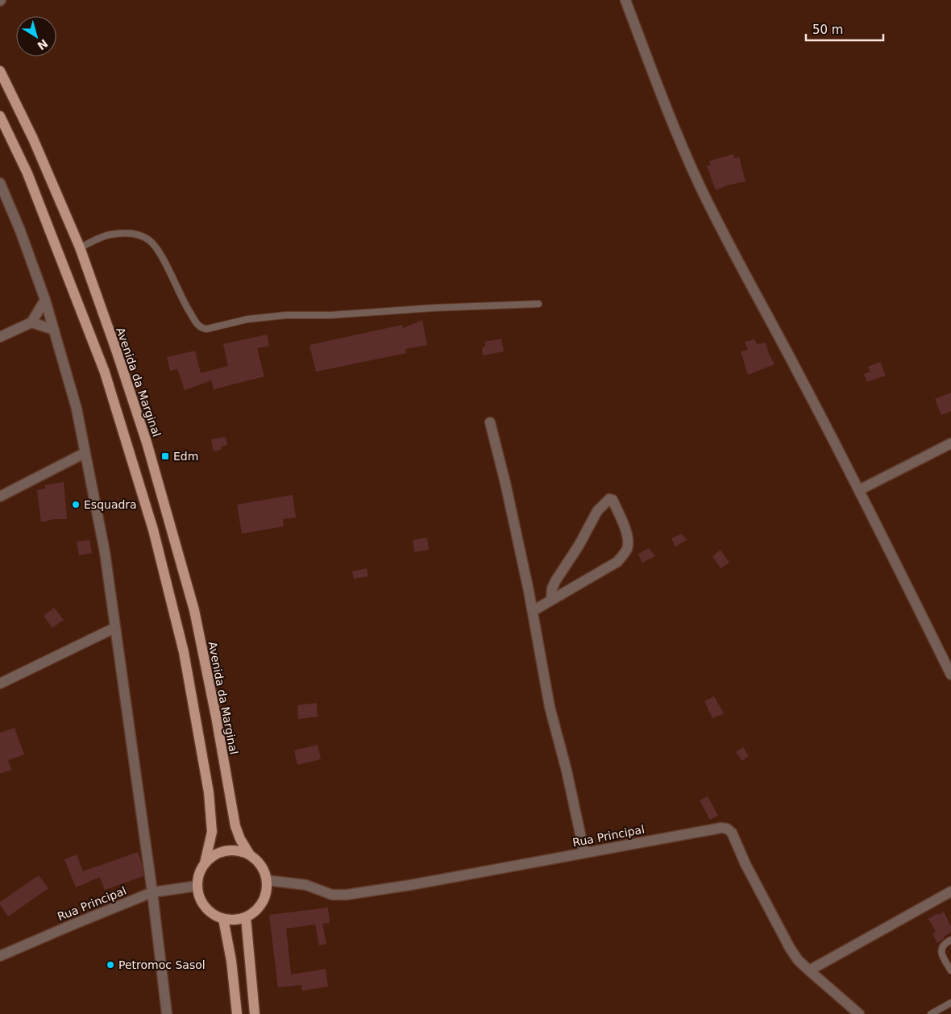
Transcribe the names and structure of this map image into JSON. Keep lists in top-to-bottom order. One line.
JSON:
{"streets":{"main road":["Avenida da Marginal"],"street":["Rua Principal"]},"crossings":[["Avenida da Marginal","Rua Principal"]],"places":{"transit":["Edm"],"other":["Esquadra","Petromoc Sasol"]},"scale_bar":"50 m","north":"bottom right"}
